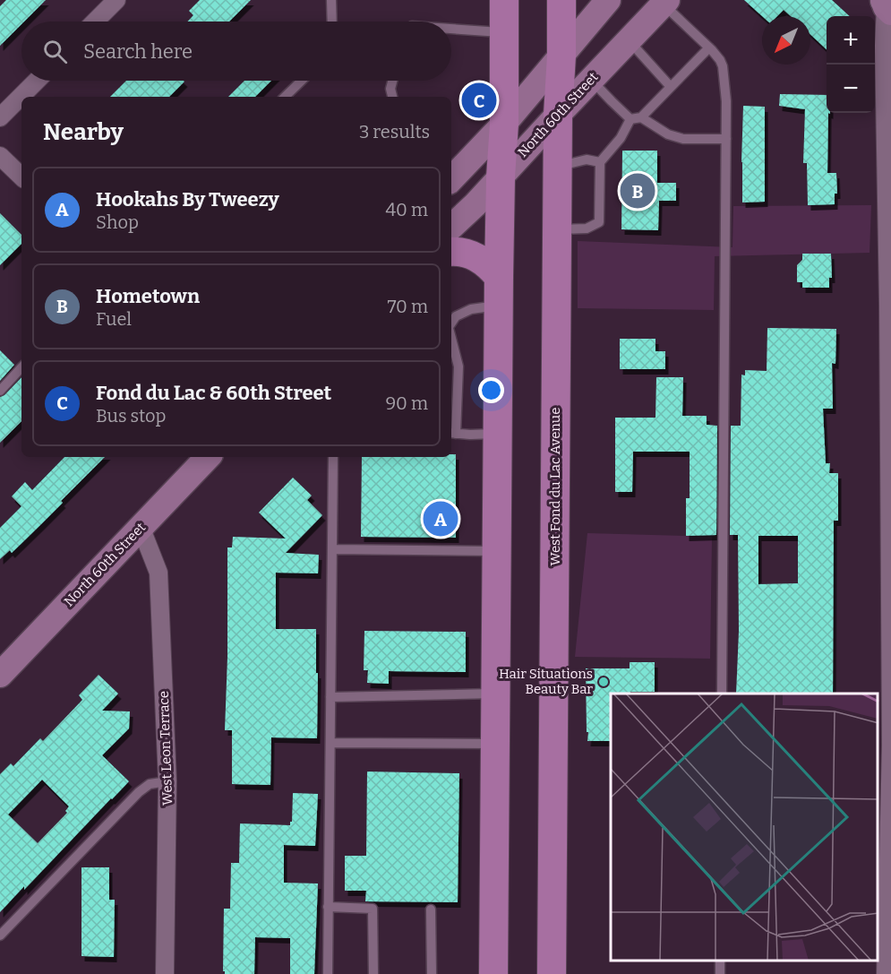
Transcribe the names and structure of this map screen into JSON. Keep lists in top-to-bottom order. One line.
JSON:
{"streets":{"main road":["North 60th Street","West Fond du Lac Avenue"],"street":["West Leon Terrace"]},"crossings":[["North 60th Street","West Fond du Lac Avenue"],["North 60th Street","West Leon Terrace"]],"places":["Hair Situations Beauty Bar"],"north":"bottom left","page":{"map_buttons":["+","−"],"search":"Search here","pins":["C","B","A"],"heading":["Nearby","3 results"],"list":[{"mark":"A","name":"Hookahs By Tweezy","note":"Shop","value":"40 m"},{"mark":"B","name":"Hometown","note":"Fuel","value":"70 m"},{"mark":"C","name":"Fond du Lac & 60th Street","note":"Bus stop","value":"90 m"}]}}
